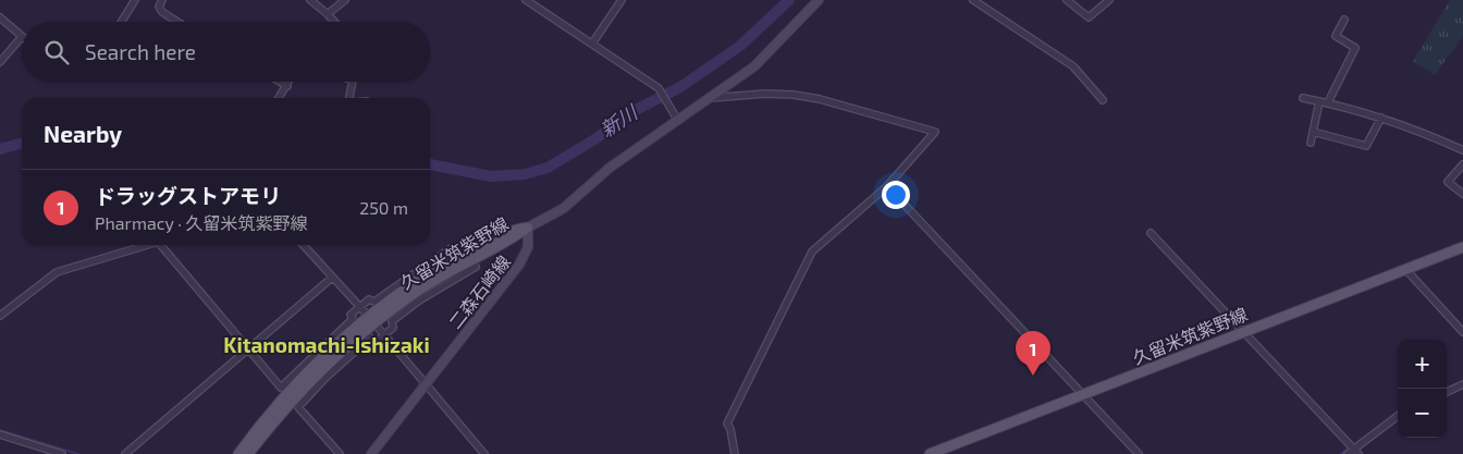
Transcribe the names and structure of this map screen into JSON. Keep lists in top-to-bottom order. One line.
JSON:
{"streets":{"main road":["久留米筑紫野線","二森石崎線"]},"crossings":[["久留米筑紫野線","二森石崎線"]],"districts":["Kitanomachi-Ishizaki"],"water":["新川"],"page":{"search":"Search here","heading":"Nearby","list":[{"mark":"1","name":"ドラッグストアモリ","note":"Pharmacy · 久留米筑紫野線","value":"250 m"}],"pins":"1","map_buttons":["+","−"]}}
